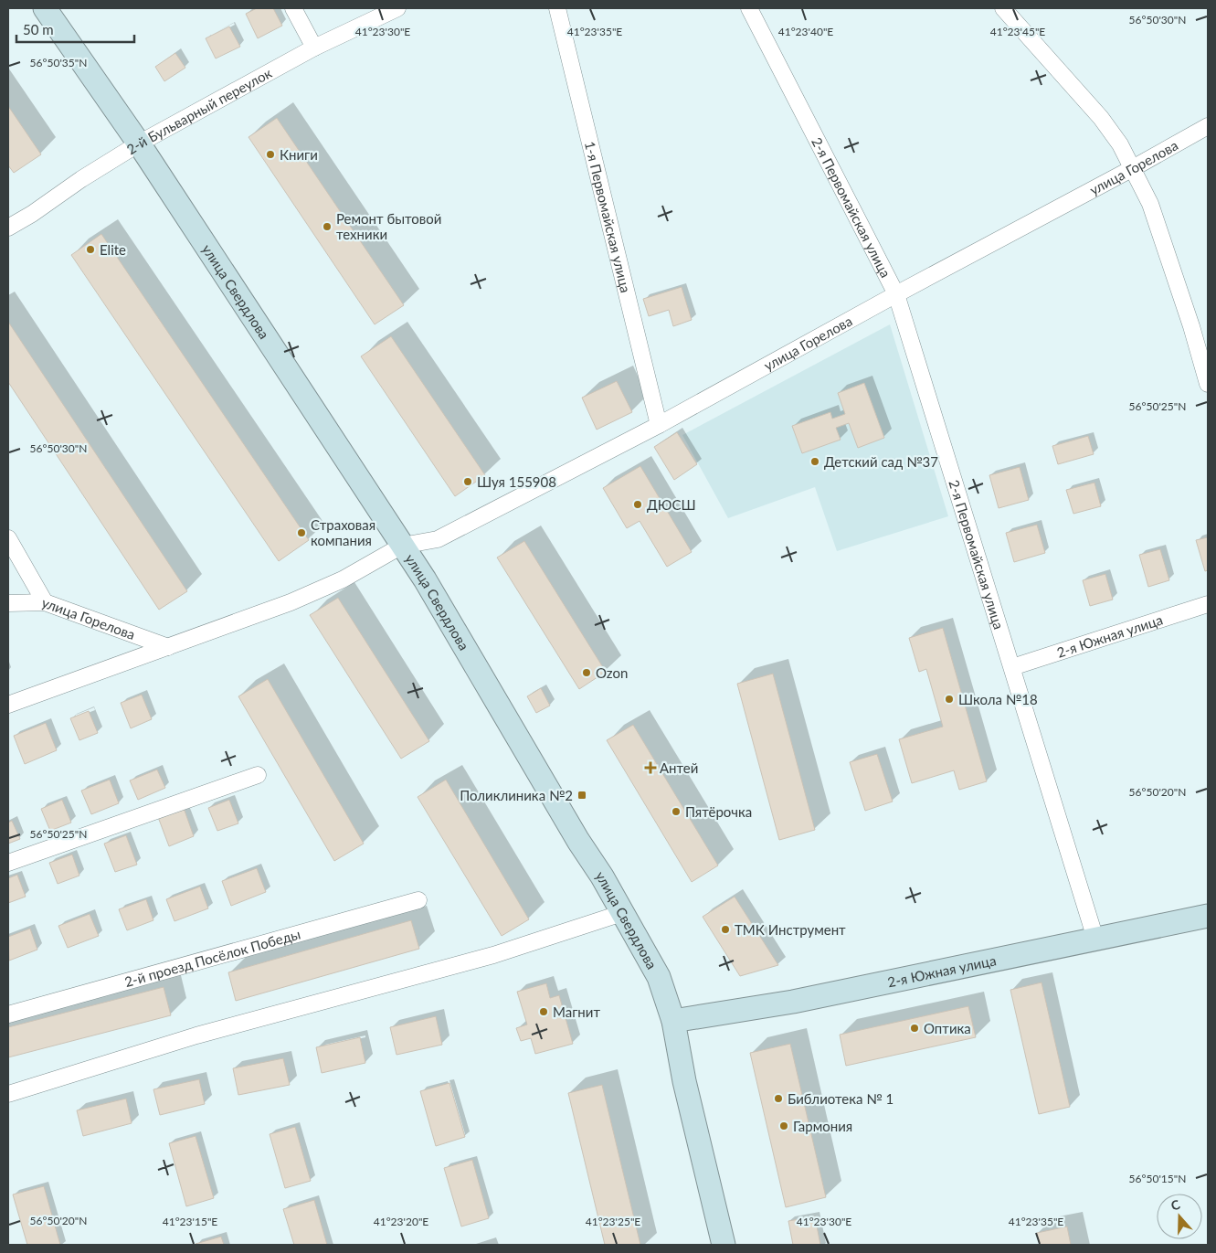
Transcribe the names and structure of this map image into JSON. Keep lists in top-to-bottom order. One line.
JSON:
{"streets":{"main road":["улица Свердлова","2-я Южная улица"],"street":["2-й Бульварный переулок","улица Горелова","2-я Первомайская улица","1-я Первомайская улица","2-й проезд Посёлок Победы"]},"crossings":[["2-й Бульварный переулок","улица Свердлова"],["улица Горелова","2-я Первомайская улица"],["улица Горелова","1-я Первомайская улица"],["улица Горелова","улица Свердлова"],["2-я Первомайская улица","2-я Южная улица"],["улица Свердлова","2-я Южная улица"]],"places":{"other":["Книги","Ремонт бытовой техники","Elite","Детский сад №37","Шуя 155908","ДЮСШ","Страховая компания","Ozon","Школа №18","Пятёрочка","ТМК Инструмент","Магнит","Оптика","Библиотека № 1","Гармония"],"health":["Антей"],"transit":["Поликлиника №2"]},"scale_bar":"50 m","north":"top","coordinates":["56°50'30\"N","41°23'40\"E","41°23'30\"E","41°23'35\"E","41°23'45\"E","56°50'35\"N","56°50'25\"N","56°50'20\"N","56°50'15\"N","41°23'15\"E","41°23'20\"E","41°23'25\"E"]}
